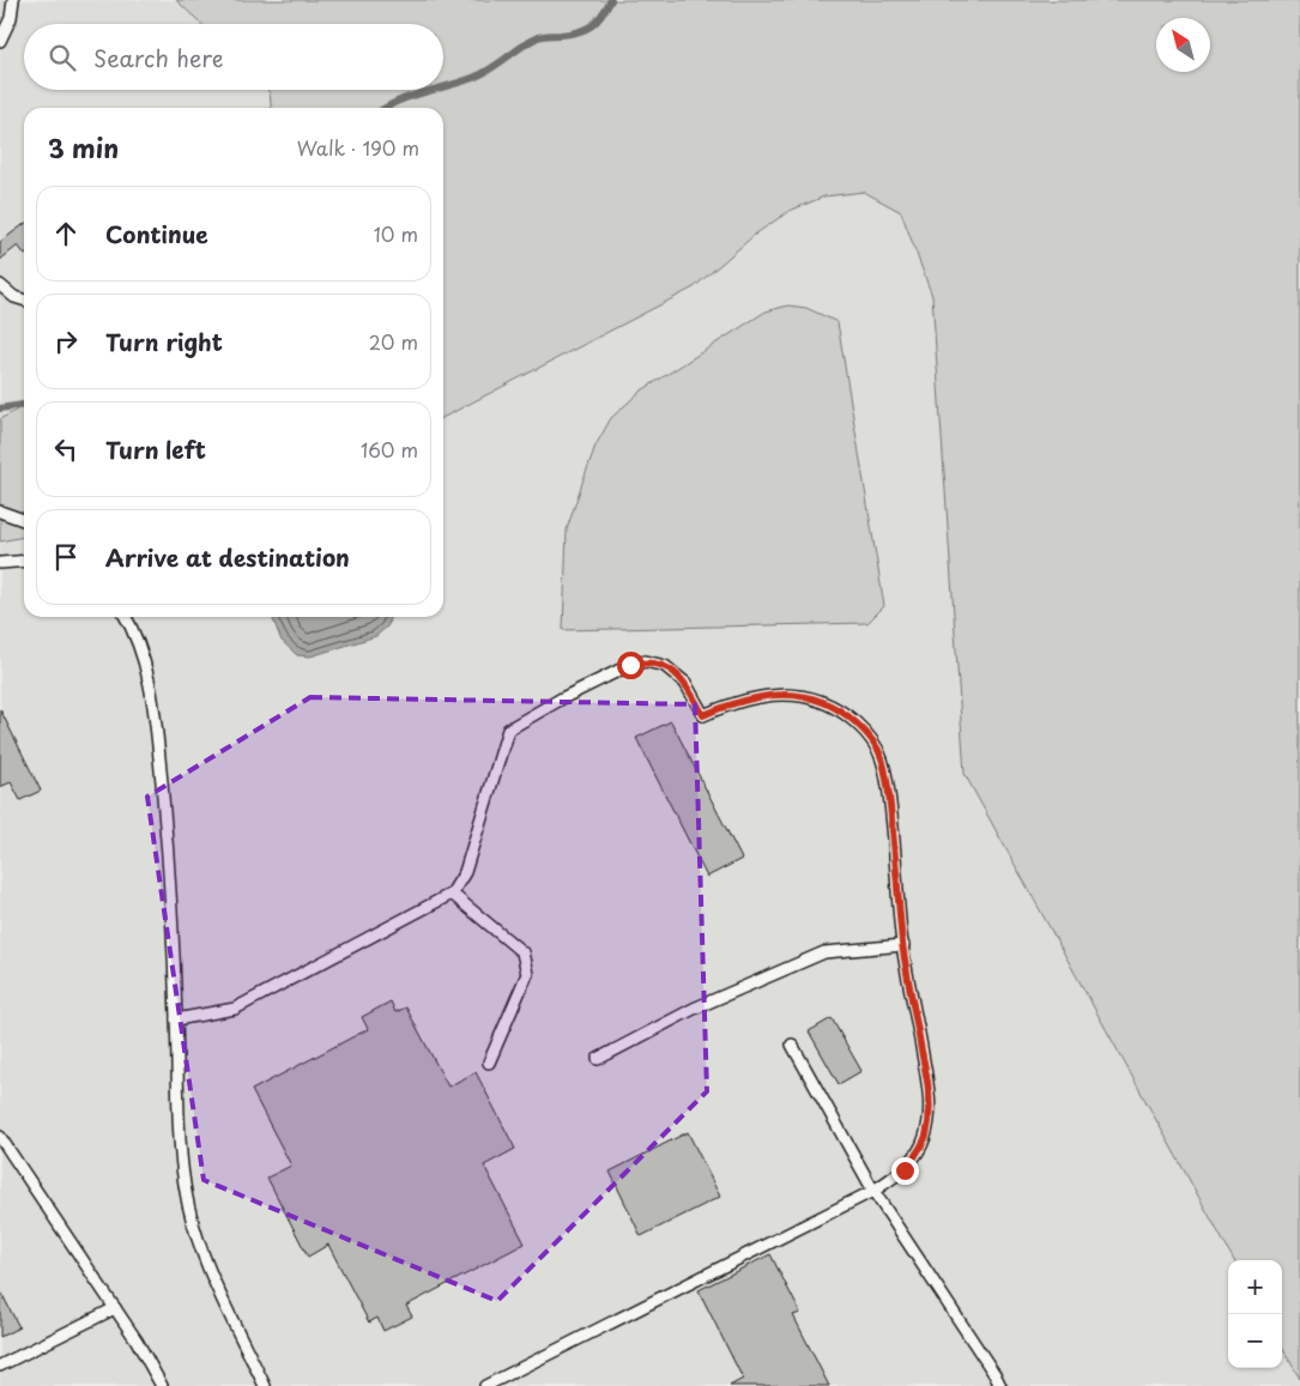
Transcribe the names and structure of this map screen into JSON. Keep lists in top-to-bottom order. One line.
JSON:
{"north":"top left","page":{"search":"Search here","heading":["3 min","Walk · 190 m"],"list":[["Continue","10 m"],["Turn right","20 m"],["Turn left","160 m"],"Arrive at destination"],"map_buttons":["+","−"]}}
